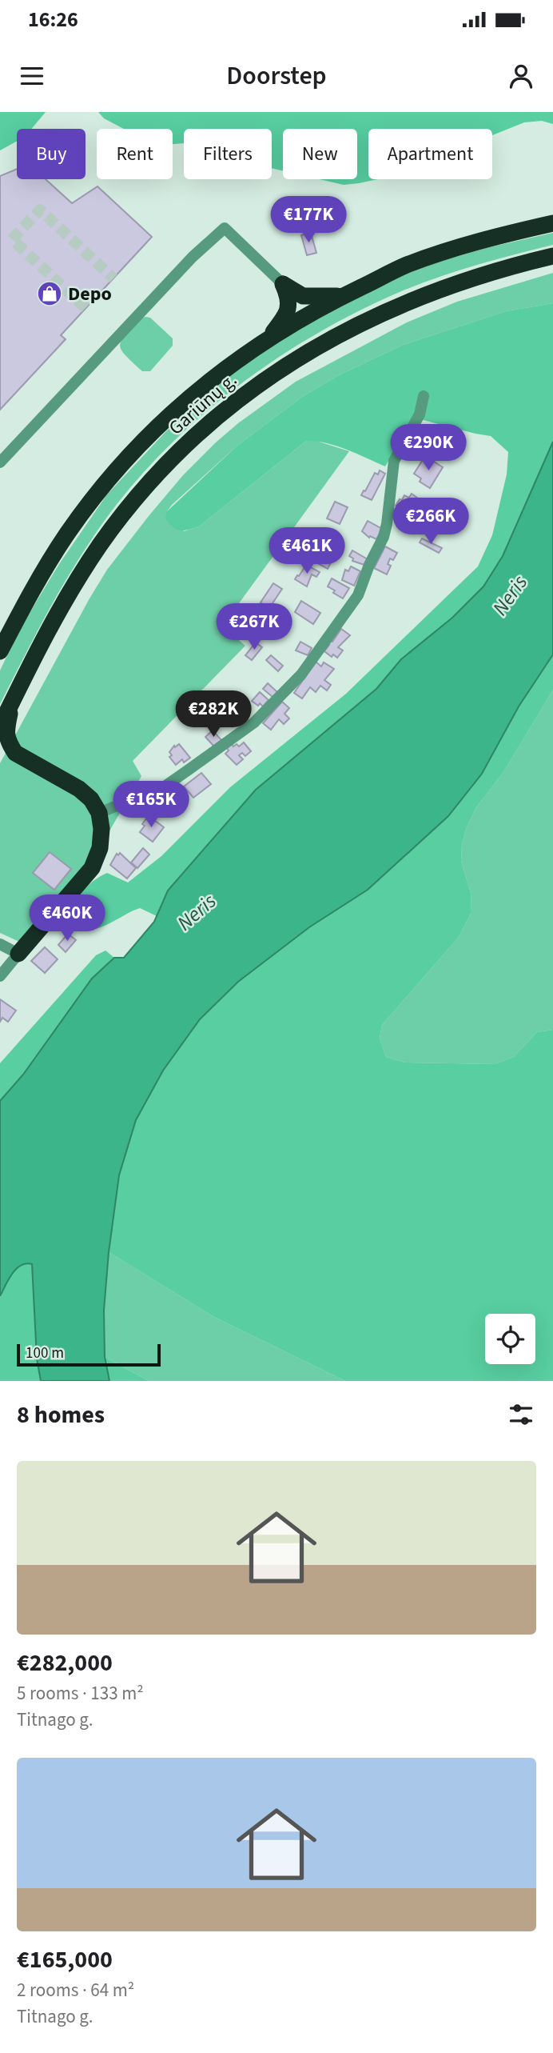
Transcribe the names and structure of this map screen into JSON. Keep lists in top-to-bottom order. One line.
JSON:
{"streets":{"highway":["Gariūnų g."]},"water":["Neris"],"places":{"shop":["Depo"]},"scale_bar":"100 m","page":{"status":"16:26","header":"Doorstep","chip":["Buy","Rent","Filters","New","Apartment"],"price":["€177K","€290K","€266K","€461K","€267K","€282K","€165K","€460K"],"scale":"100 m","heading":"8 homes","list":[{"name":"€282,000","note":"5 rooms · 133 m² · Titnago g."},{"name":"€165,000","note":"2 rooms · 64 m² · Titnago g."}]}}
